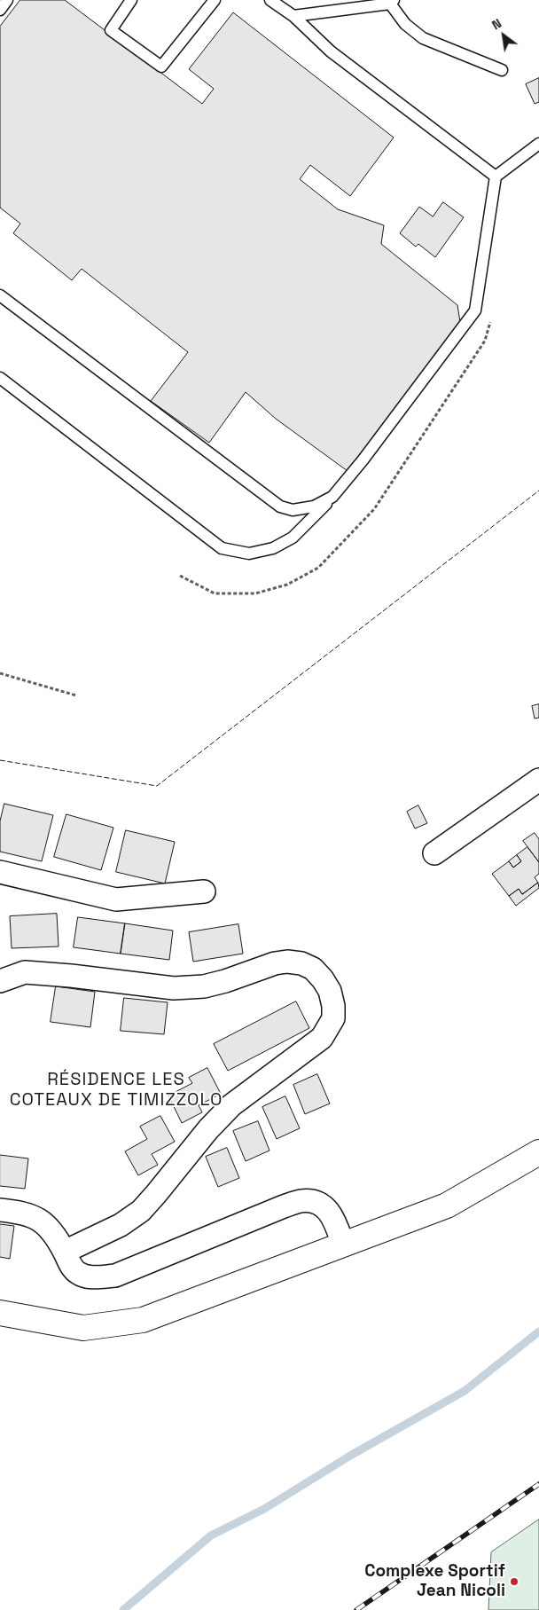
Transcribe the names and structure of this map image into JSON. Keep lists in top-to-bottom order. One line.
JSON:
{"districts":["RÉSIDENCE LES COTEAUX DE TIMIZZOLO"],"places":["Complexe Sportif Jean Nicoli"],"north":"top left"}
